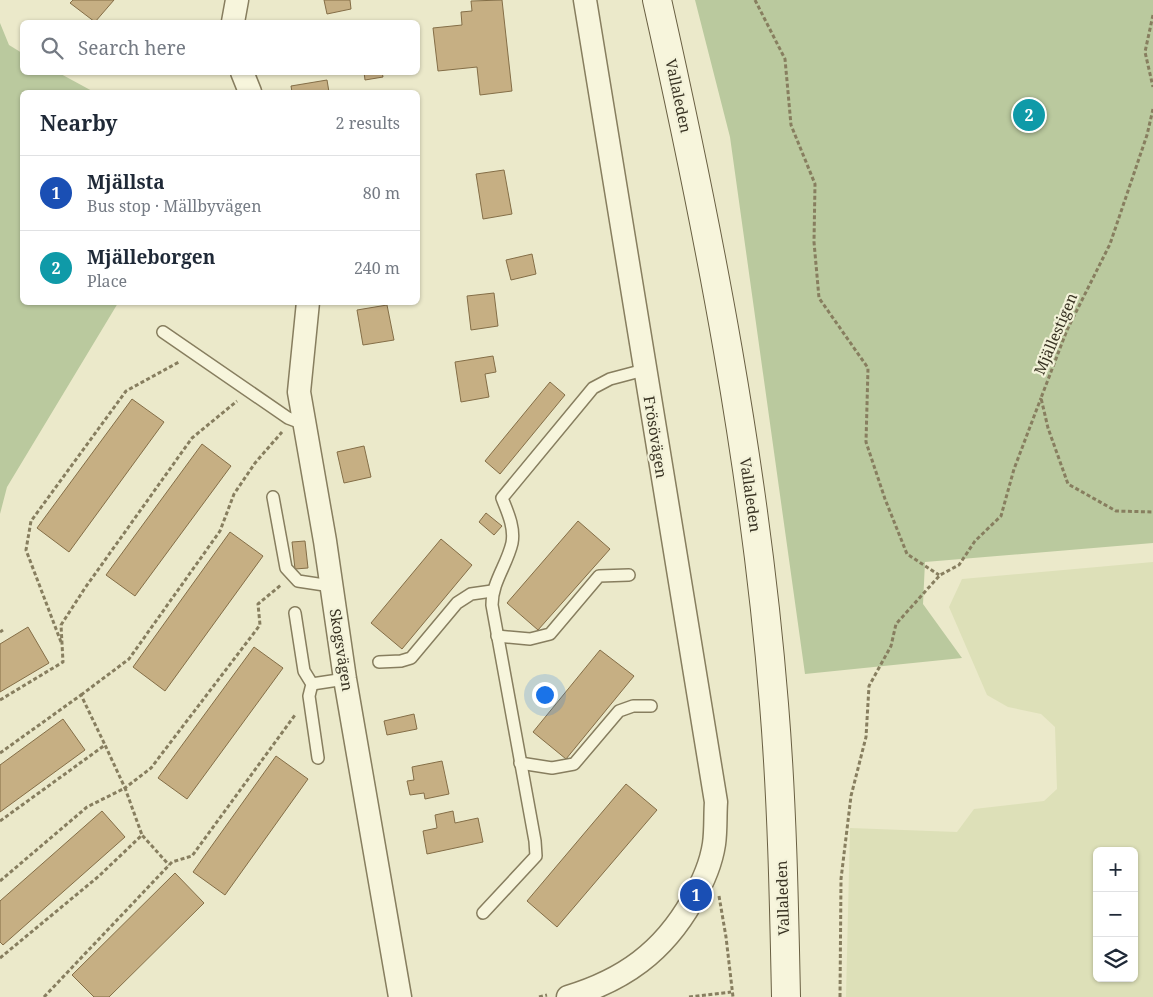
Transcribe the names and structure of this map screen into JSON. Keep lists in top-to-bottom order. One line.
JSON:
{"streets":{"main road":["Vallaleden"],"street":["Frösövägen","Skogsvägen"],"path":["Mjällestigen"]},"page":{"search":"Search here","heading":["Nearby","2 results"],"pins":["2","1"],"list":[{"mark":"1","name":"Mjällsta","note":"Bus stop · Mällbyvägen","value":"80 m"},{"mark":"2","name":"Mjälleborgen","note":"Place","value":"240 m"}],"map_buttons":["+","−"]}}
